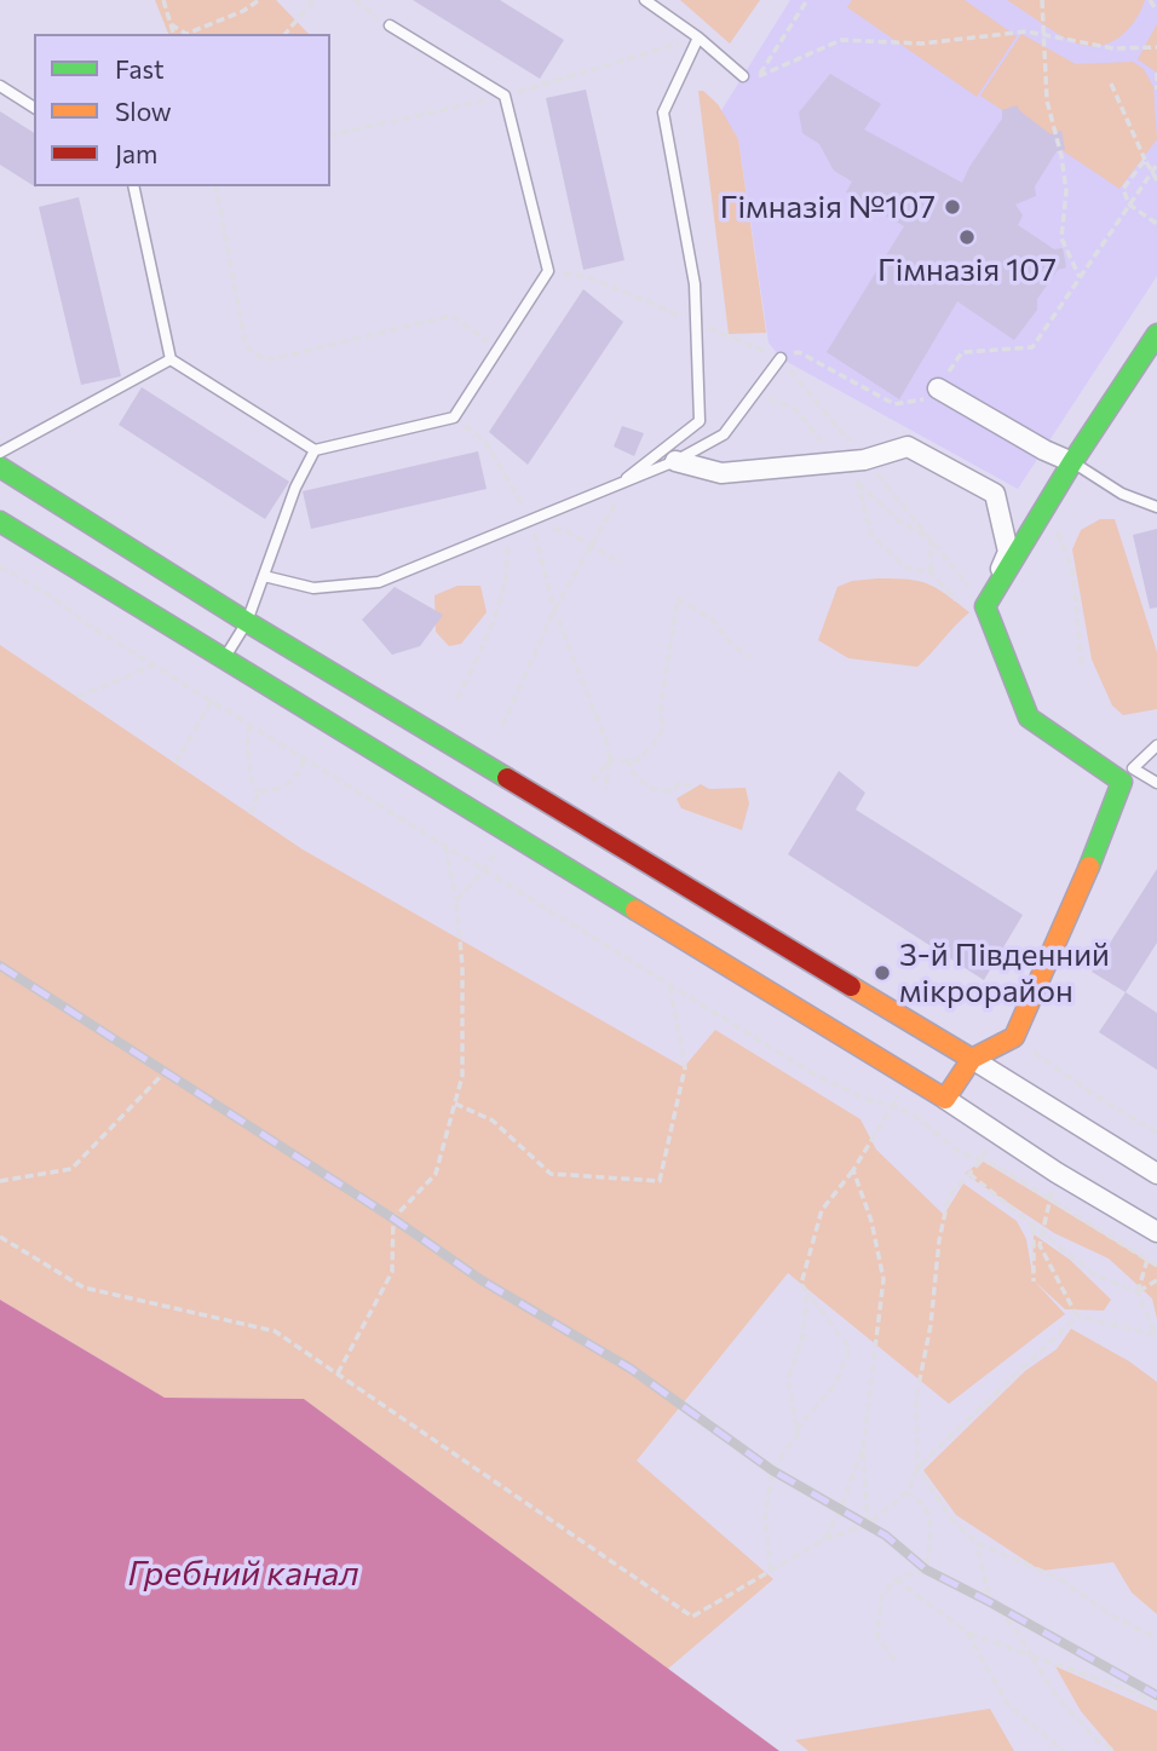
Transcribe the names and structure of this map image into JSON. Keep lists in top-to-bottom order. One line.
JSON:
{"water":["Гребний канал"],"places":["Гімназія №107","Гімназія 107","3-й Південний мікрорайон"],"legend":["Fast","Slow","Jam"]}
